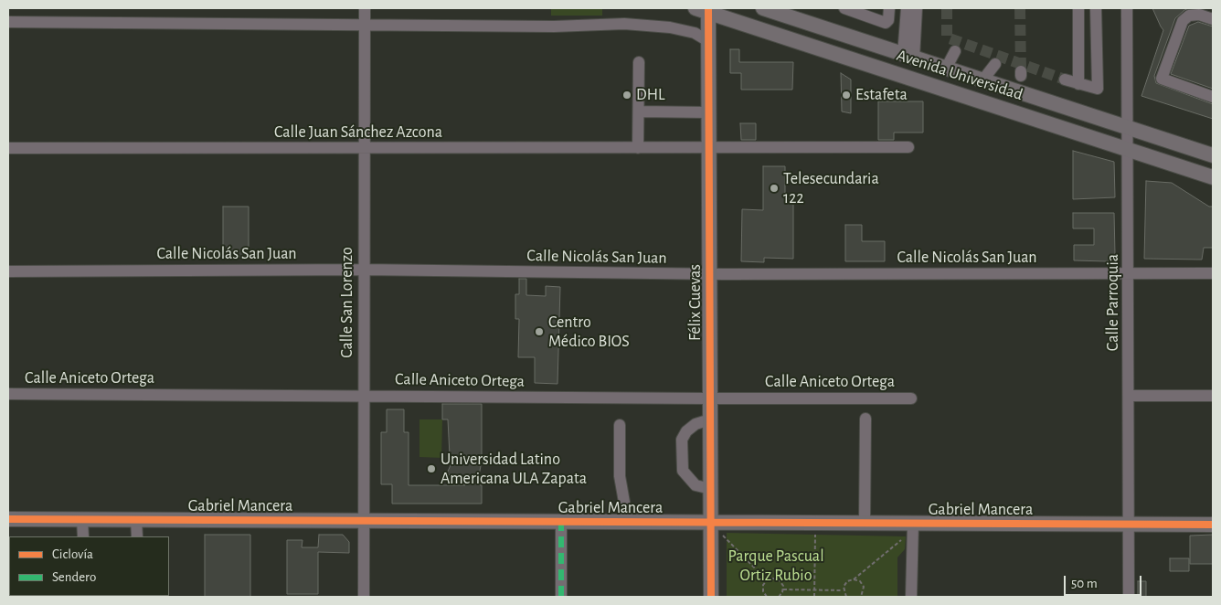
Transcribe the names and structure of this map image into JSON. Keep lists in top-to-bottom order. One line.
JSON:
{"streets":{"main road":["Avenida Universidad","Félix Cuevas","Gabriel Mancera"],"street":["Calle Juan Sánchez Azcona","Calle Nicolás San Juan","Calle San Lorenzo","Calle Parroquia","Calle Aniceto Ortega"]},"crossings":[["Avenida Universidad","Félix Cuevas"],["Avenida Universidad","Calle Parroquia"],["Calle Juan Sánchez Azcona","Calle San Lorenzo"],["Calle Juan Sánchez Azcona","Félix Cuevas"],["Calle Nicolás San Juan","Calle San Lorenzo"],["Calle Nicolás San Juan","Félix Cuevas"],["Calle Nicolás San Juan","Calle Parroquia"],["Calle San Lorenzo","Calle Aniceto Ortega"],["Calle San Lorenzo","Gabriel Mancera"],["Félix Cuevas","Calle Aniceto Ortega"],["Félix Cuevas","Gabriel Mancera"],["Calle Parroquia","Gabriel Mancera"]],"parks":["Parque Pascual Ortiz Rubio"],"places":["DHL","Estafeta","Telesecundaria 122","Centro Médico BIOS","Universidad Latino Americana ULA Zapata"],"legend":["Ciclovía","Sendero"],"scale_bar":"50 m"}
